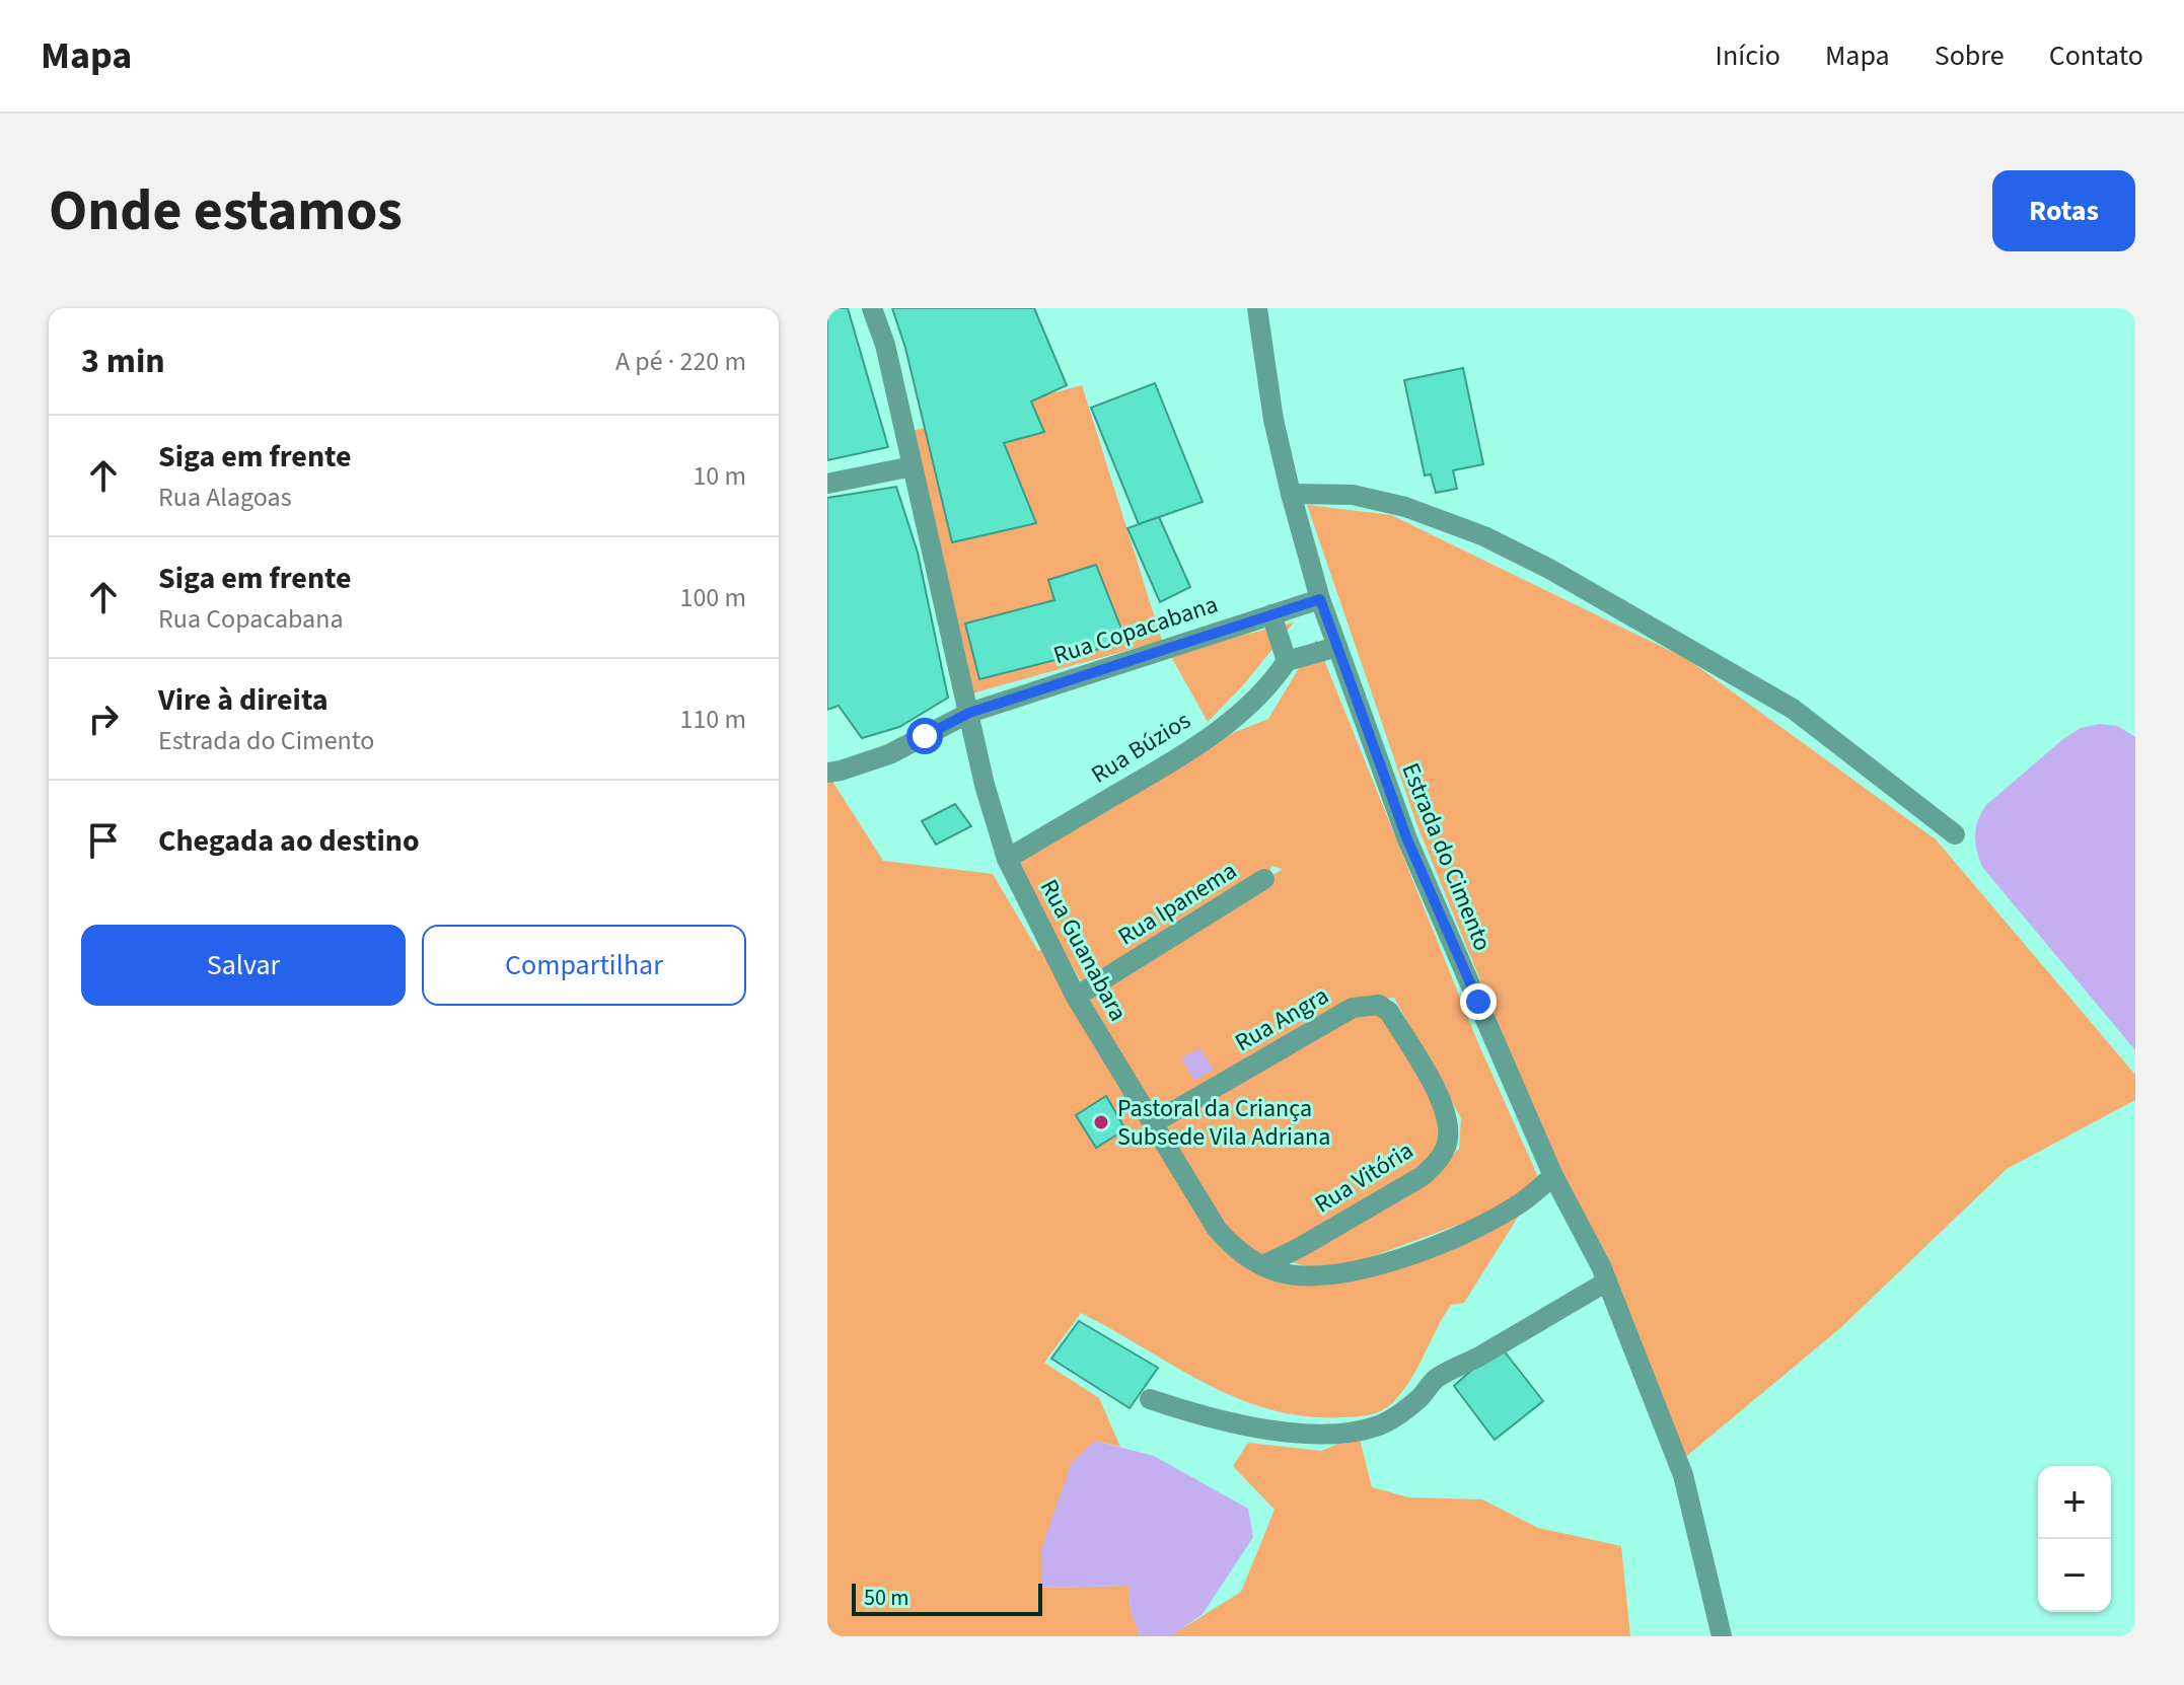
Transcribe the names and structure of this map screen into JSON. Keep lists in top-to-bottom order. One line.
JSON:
{"streets":{"street":["Rua Copacabana","Rua Búzios","Estrada do Cimento","Rua Ipanema","Rua Guanabara","Rua Angra","Rua Vitória"]},"crossings":[["Rua Copacabana","Estrada do Cimento"],["Rua Copacabana","Rua Guanabara"],["Rua Búzios","Rua Guanabara"],["Estrada do Cimento","Rua Guanabara"],["Rua Ipanema","Rua Guanabara"],["Rua Guanabara","Rua Angra"],["Rua Guanabara","Rua Vitória"],["Rua Angra","Rua Vitória"]],"places":["Pastoral da Criança Subsede Vila Adriana"],"scale_bar":"50 m","page":{"header":"Mapa","nav":["Início","Mapa","Sobre","Contato"],"buttons":["Rotas",["Salvar","Compartilhar"]],"title":"Onde estamos","heading":["3 min","A pé · 220 m"],"list":[["Siga em frente","Rua Alagoas","10 m"],["Siga em frente","Rua Copacabana","100 m"],["Vire à direita","Estrada do Cimento","110 m"],"Chegada ao destino"],"map_buttons":["+","−"],"scale":"50 m"}}
